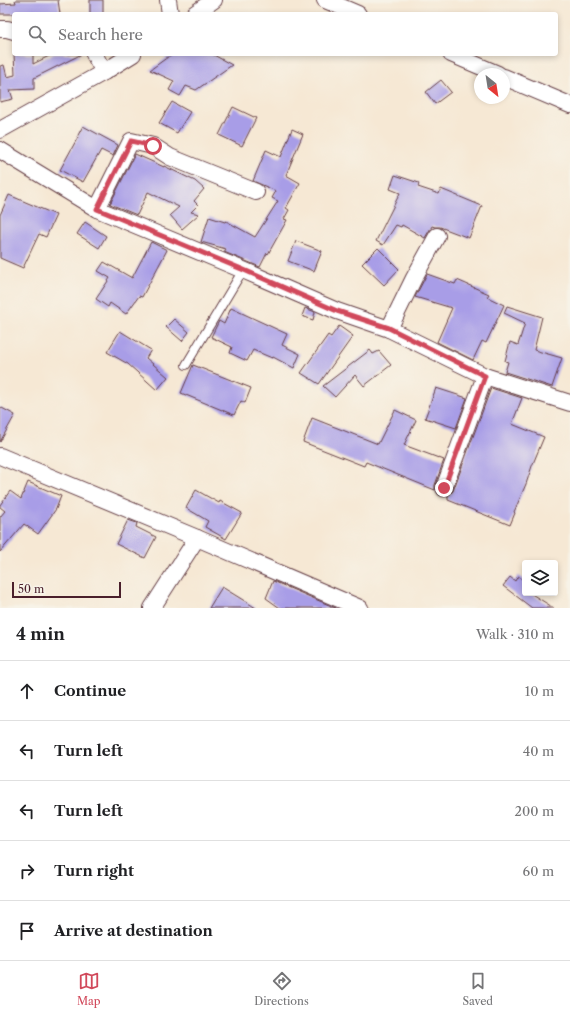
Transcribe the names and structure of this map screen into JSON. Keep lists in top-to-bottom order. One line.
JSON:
{"scale_bar":"50 m","north":"bottom right","page":{"search":"Search here","scale":"50 m","heading":["4 min","Walk · 310 m"],"list":[["Continue","10 m"],["Turn left","40 m"],["Turn left","200 m"],["Turn right","60 m"],"Arrive at destination"],"nav":["Map","Directions","Saved"]}}
